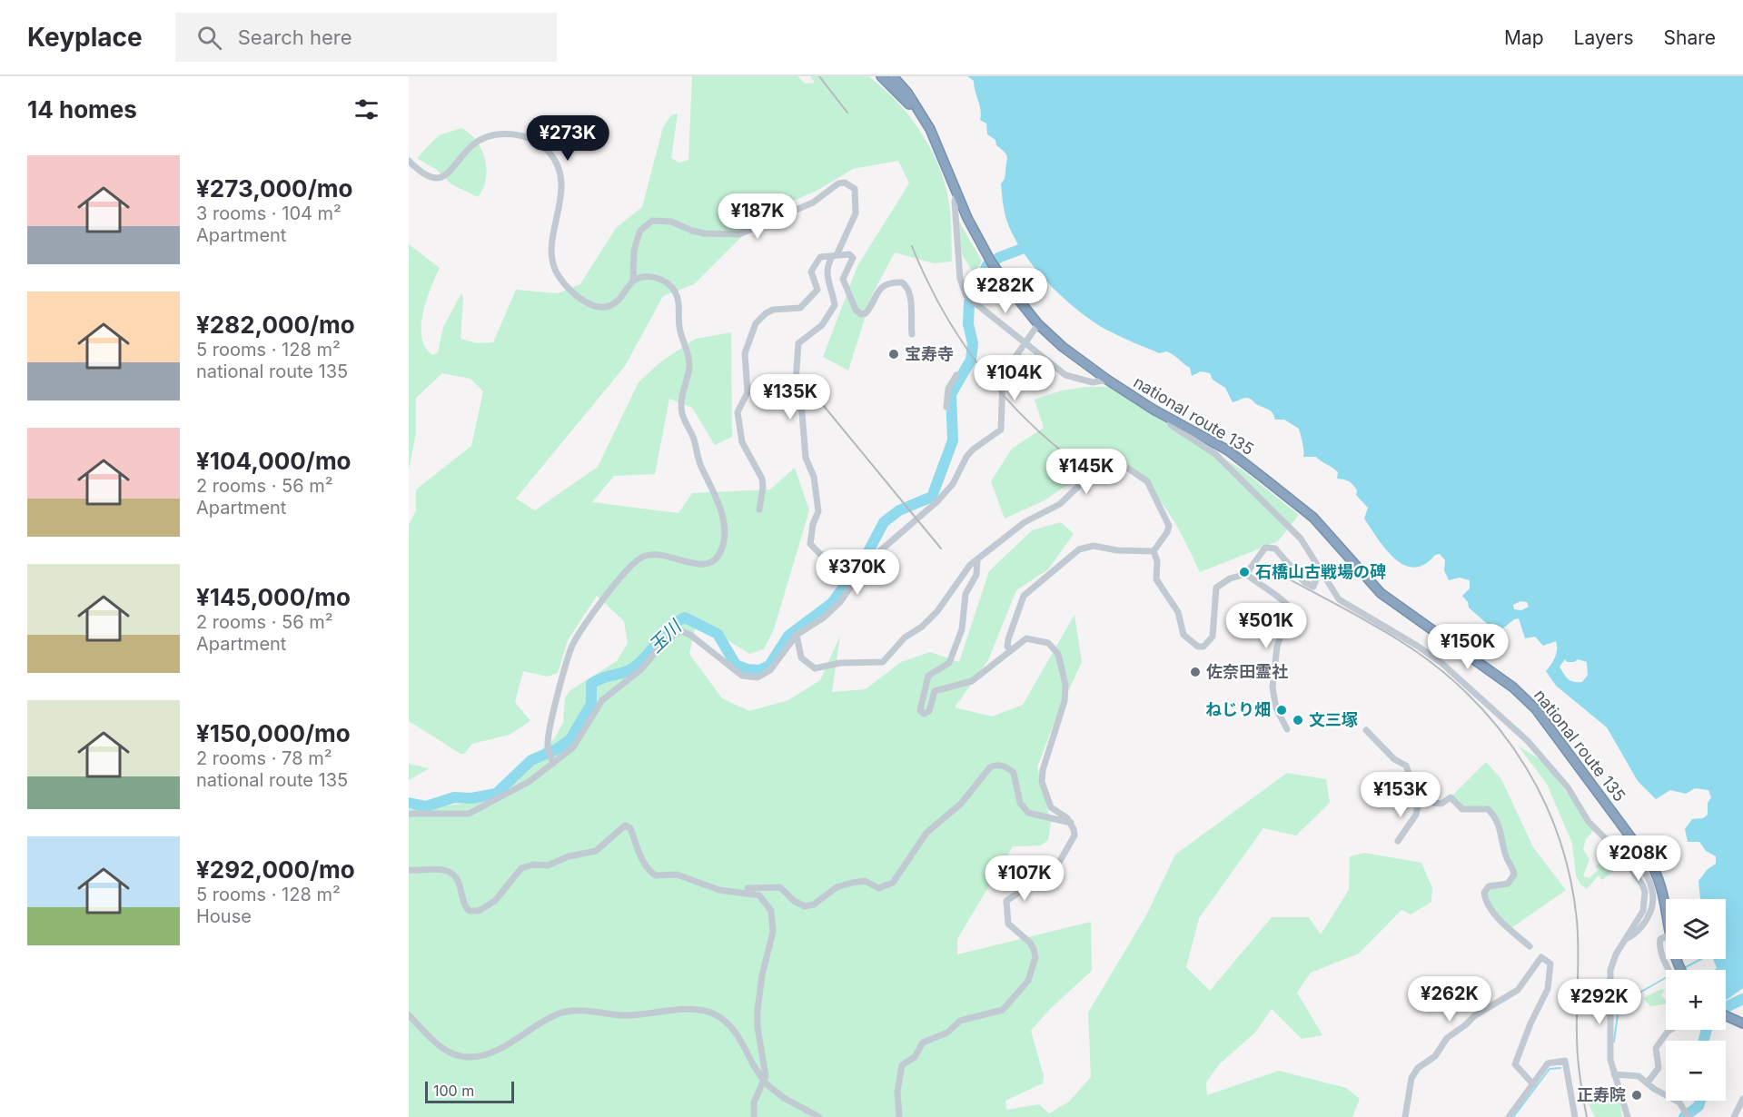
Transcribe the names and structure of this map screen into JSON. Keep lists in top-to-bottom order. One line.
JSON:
{"streets":{"highway":["national route 135"]},"water":["玉川"],"places":["宝寿寺","石橋山古戦場の碑","佐奈田霊社","ねじり畑","文三塚","正寿院"],"scale_bar":"100 m","page":{"header":"Keyplace","search":"Search here","nav":["Map","Layers","Share"],"heading":"14 homes","price":["¥273K","¥187K","¥282K","¥104K","¥135K","¥145K","¥370K","¥501K","¥150K","¥153K","¥208K","¥107K","¥262K","¥292K"],"list":[{"name":"¥273,000/mo","note":"3 rooms · 104 m² · Apartment"},{"name":"¥282,000/mo","note":"5 rooms · 128 m² · national route 135"},{"name":"¥104,000/mo","note":"2 rooms · 56 m² · Apartment"},{"name":"¥145,000/mo","note":"2 rooms · 56 m² · Apartment"},{"name":"¥150,000/mo","note":"2 rooms · 78 m² · national route 135"},{"name":"¥292,000/mo","note":"5 rooms · 128 m² · House"}],"map_buttons":["+","−"],"scale":"100 m"}}
